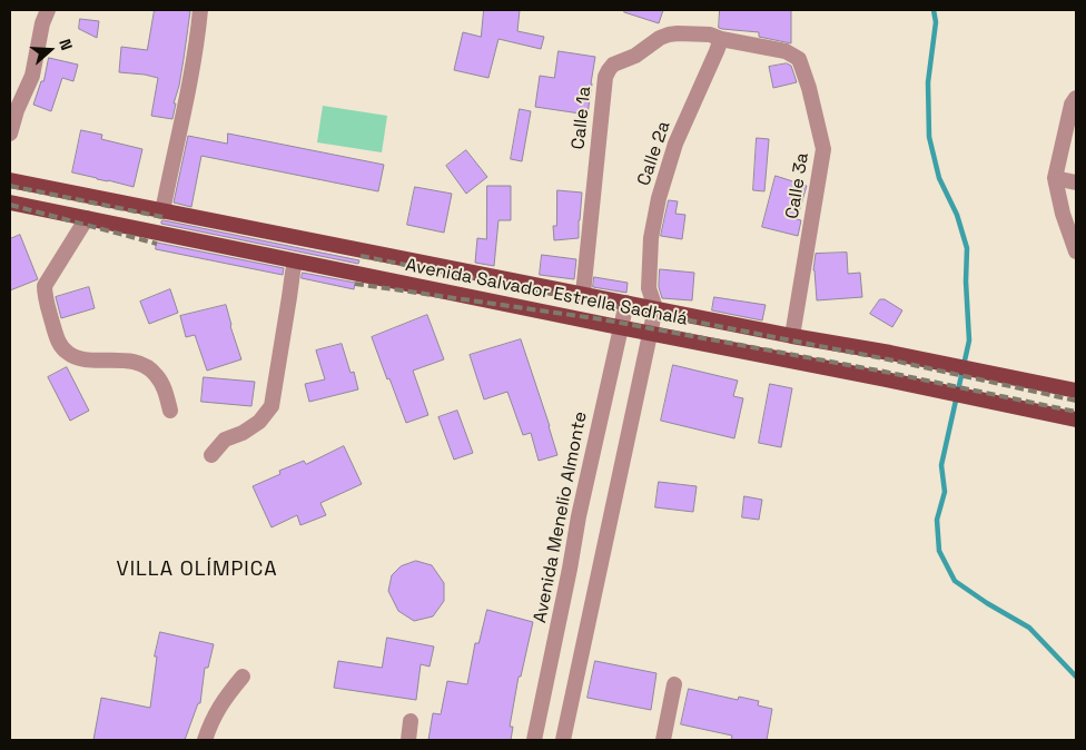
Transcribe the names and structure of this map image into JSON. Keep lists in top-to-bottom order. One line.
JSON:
{"streets":{"main road":["Avenida Salvador Estrella Sadhalá"],"street":["Calle 1a","Calle 2a","Calle 3a","Avenida Menelio Almonte"]},"crossings":[["Calle 1a","Calle 2a"],["Calle 1a","Calle 3a"],["Calle 1a","Avenida Salvador Estrella Sadhalá"],["Calle 2a","Calle 3a"],["Calle 2a","Avenida Salvador Estrella Sadhalá"],["Calle 3a","Avenida Salvador Estrella Sadhalá"],["Avenida Salvador Estrella Sadhalá","Avenida Menelio Almonte"]],"districts":["VILLA OLÍMPICA"],"north":"right"}
